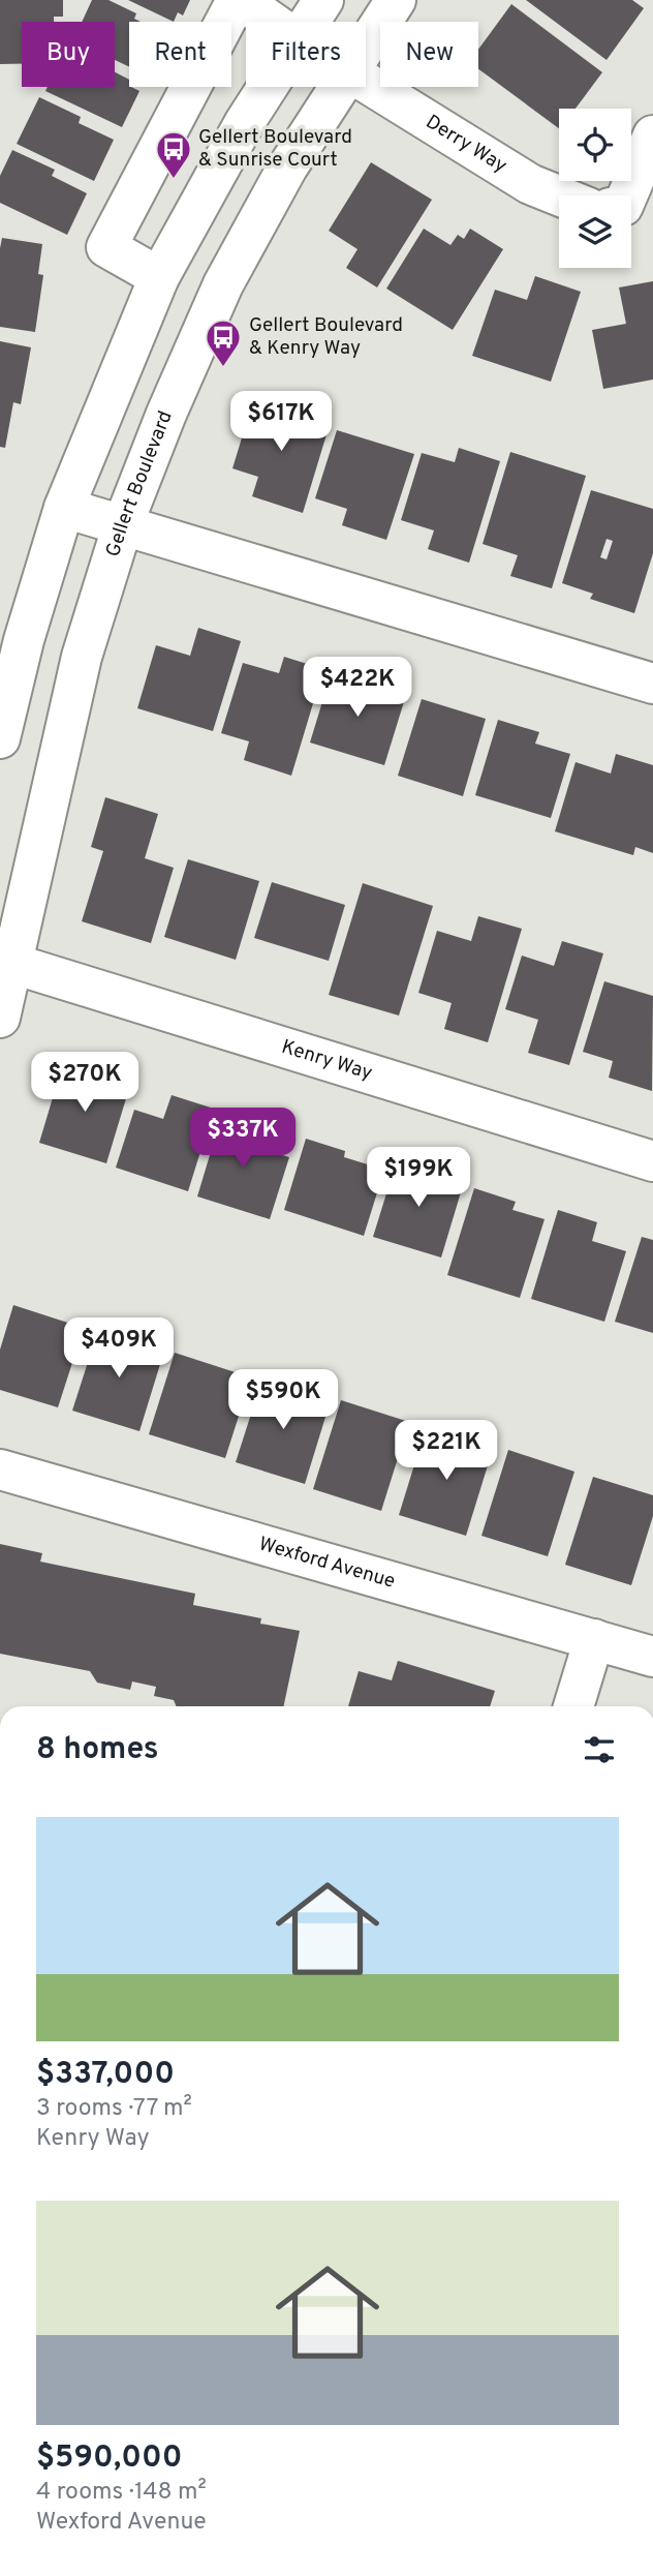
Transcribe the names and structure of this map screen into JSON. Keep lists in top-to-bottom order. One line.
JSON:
{"streets":{"street":["Derry Way","Gellert Boulevard","Kenry Way","Wexford Avenue"]},"crossings":[["Gellert Boulevard","Kenry Way"]],"places":{"bus stop":["Gellert Boulevard & Sunrise Court","Gellert Boulevard & Kenry Way"]},"page":{"chip":["Buy","Rent","Filters","New"],"price":["$617K","$422K","$270K","$337K","$199K","$409K","$590K","$221K"],"heading":"8 homes","list":[{"name":"$337,000","note":"3 rooms · 77 m² · Kenry Way"},{"name":"$590,000","note":"4 rooms · 148 m² · Wexford Avenue"}]}}
